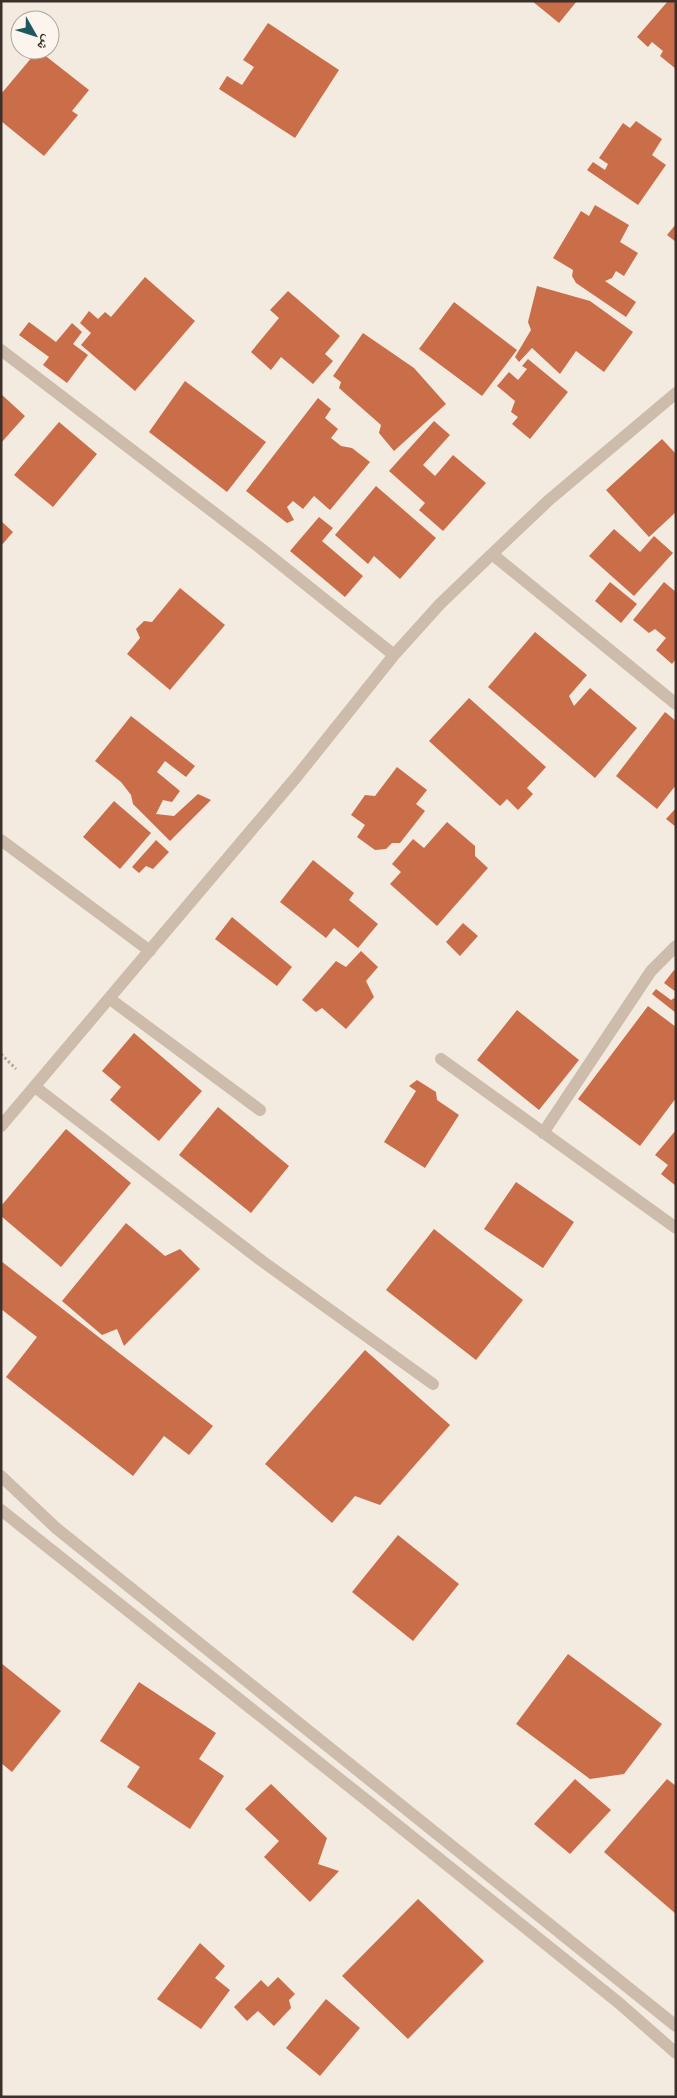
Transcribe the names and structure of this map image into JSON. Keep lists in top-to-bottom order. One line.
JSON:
{"north":"bottom right"}
